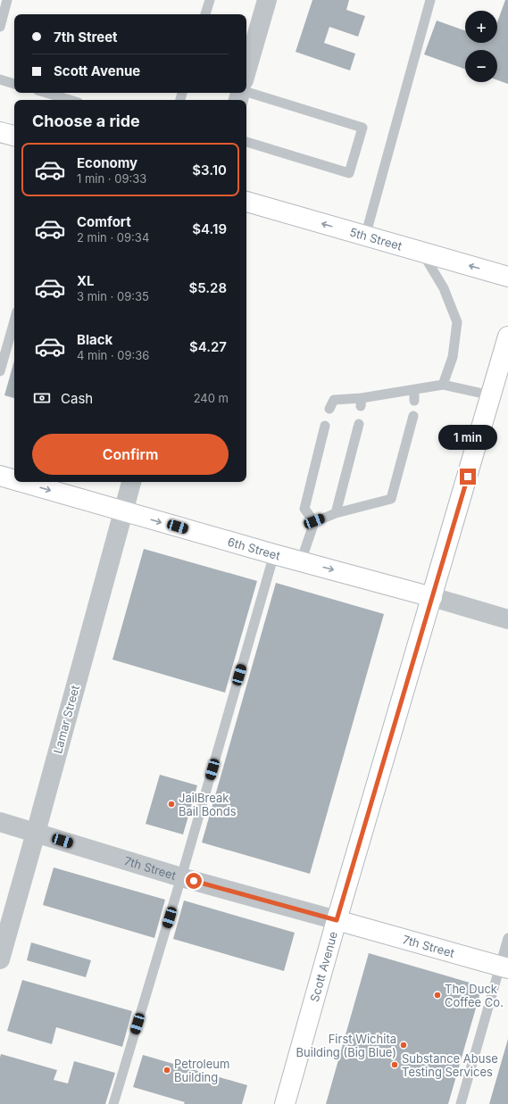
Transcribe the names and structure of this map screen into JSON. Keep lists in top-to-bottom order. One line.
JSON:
{"streets":{"main road":["5th Street","6th Street","7th Street","Scott Avenue"],"street":["Lamar Street"]},"crossings":[["6th Street","Lamar Street"],["6th Street","Scott Avenue"],["Lamar Street","7th Street"],["7th Street","Scott Avenue"]],"one_way":["5th Street","6th Street"],"places":["JailBreak Bail Bonds","The Duck Coffee Co.","First Wichita Building (Big Blue)","Substance Abuse Testing Services","Petroleum Building"],"page":{"map_buttons":["+","−"],"banner":["7th Street","Scott Avenue"],"heading":"Choose a ride","list":[{"name":"Economy","note":"1 min · 09:33","value":"$3.10"},{"name":"Comfort","note":"2 min · 09:34","value":"$4.19"},{"name":"XL","note":"3 min · 09:35","value":"$5.28"},{"name":"Black","note":"4 min · 09:36","value":"$4.27"}],"pay":["Cash","240 m"],"bubble":"1 min","buttons":"Confirm"}}
